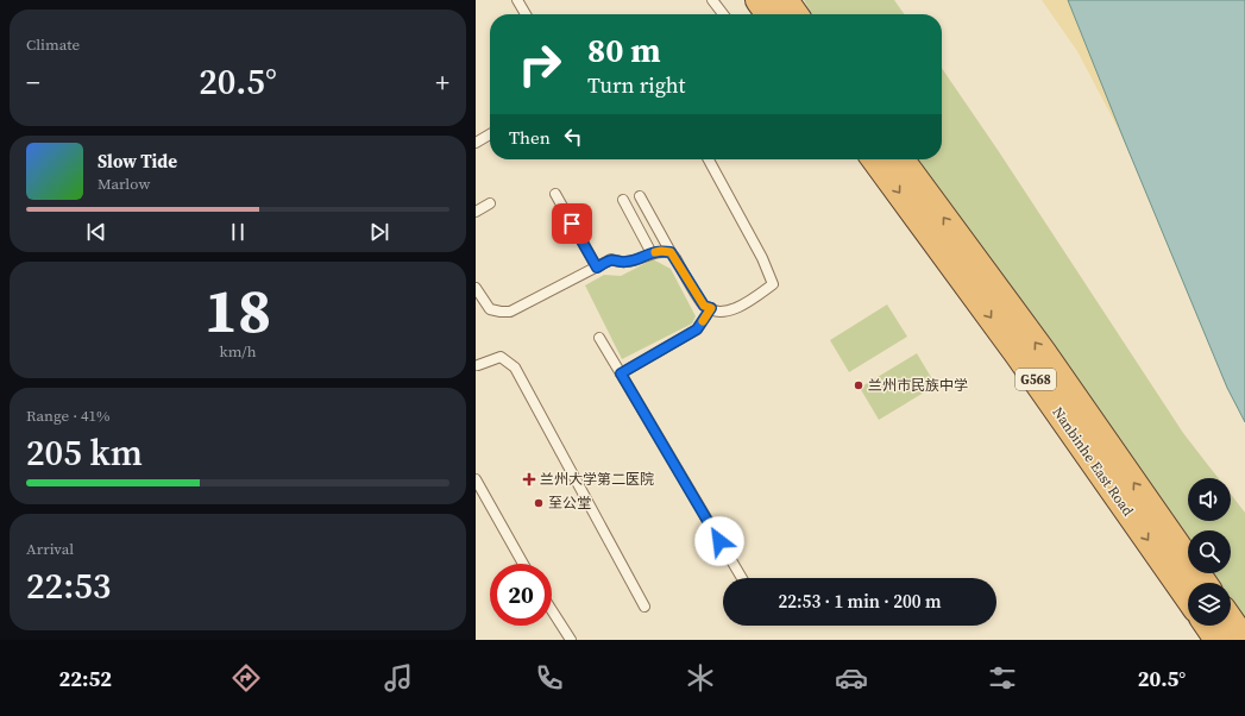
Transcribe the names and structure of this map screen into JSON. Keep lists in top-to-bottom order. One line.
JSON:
{"streets":{"highway":["G568","Nanbinhe East Road"]},"places":{"other":["兰州市民族中学","至公堂"],"health":["兰州大学第二医院"]},"page":{"tile":["Climate",["18","km/h"],["Range · 41%","205 km"],["Arrival","22:53"]],"turn":["80 m","Turn right"],"heat":["−","20.5°","+"],"then":"Then","song":["Slow Tide","Marlow"],"limit":"20","trip":"22:53 · 1 min · 200 m","tabs":["22:52","20.5°"]}}
